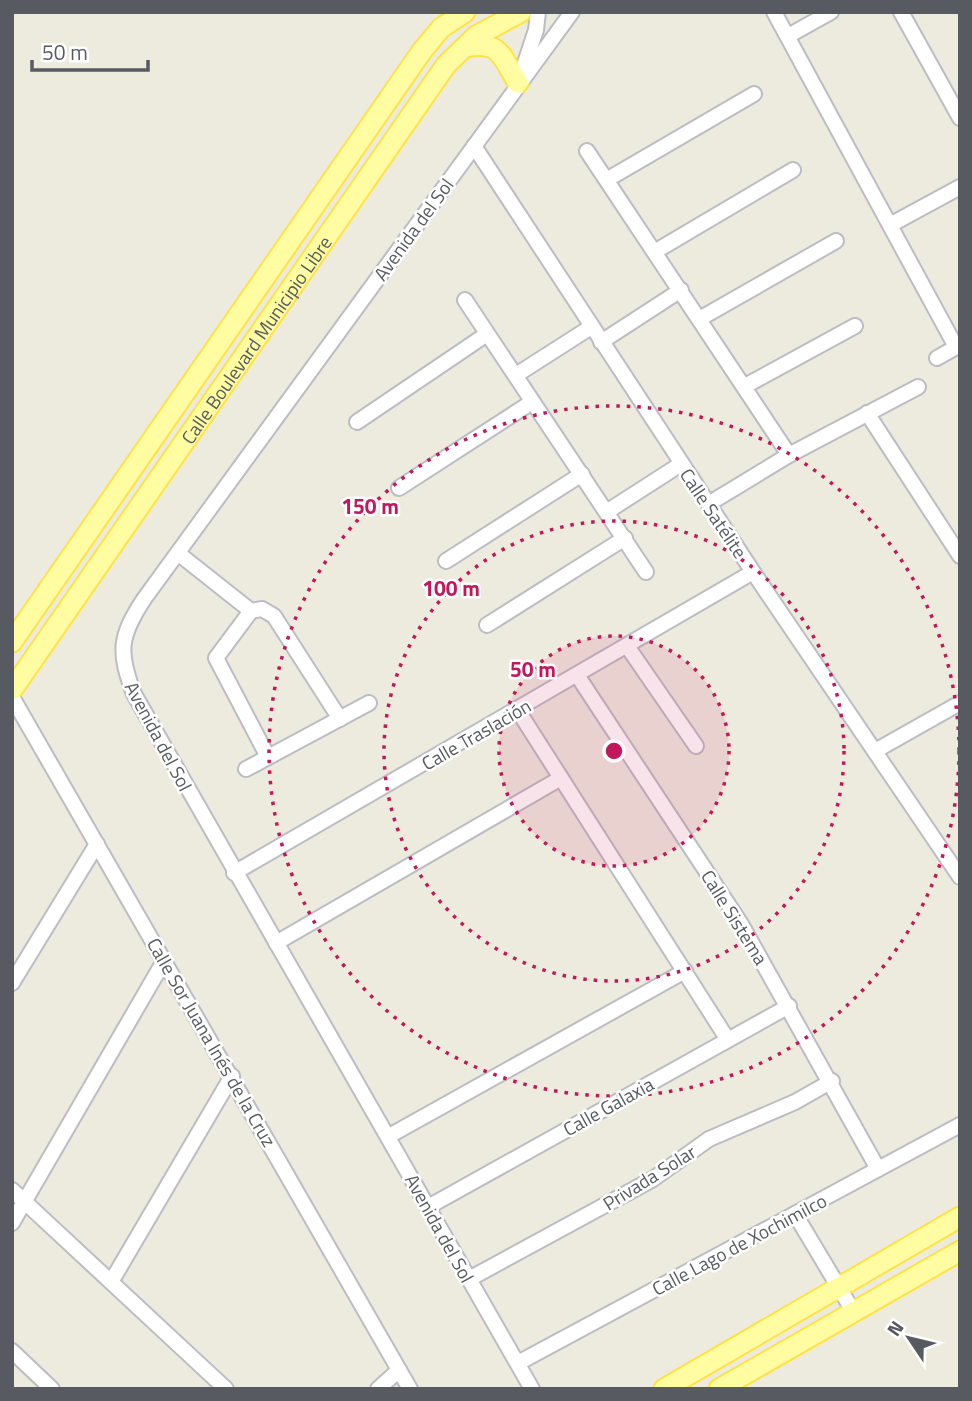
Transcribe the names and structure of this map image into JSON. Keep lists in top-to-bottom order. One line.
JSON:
{"streets":{"main road":["Calle Boulevard Municipio Libre"],"street":["Avenida del Sol","Calle Satélite","Calle Traslación","Calle Sistema","Calle Sor Juana Inés de la Cruz","Calle Galaxia","Privada Solar","Calle Lago de Xochimilco"]},"crossings":[["Avenida del Sol","Calle Satélite"],["Avenida del Sol","Calle Traslación"],["Avenida del Sol","Calle Galaxia"],["Avenida del Sol","Privada Solar"],["Avenida del Sol","Calle Lago de Xochimilco"],["Calle Satélite","Calle Traslación"],["Calle Traslación","Calle Sistema"],["Calle Sistema","Calle Galaxia"],["Calle Sistema","Privada Solar"],["Calle Sistema","Calle Lago de Xochimilco"]],"scale_bar":"50 m","north":"top left","rings":["150 m","100 m","50 m"]}
